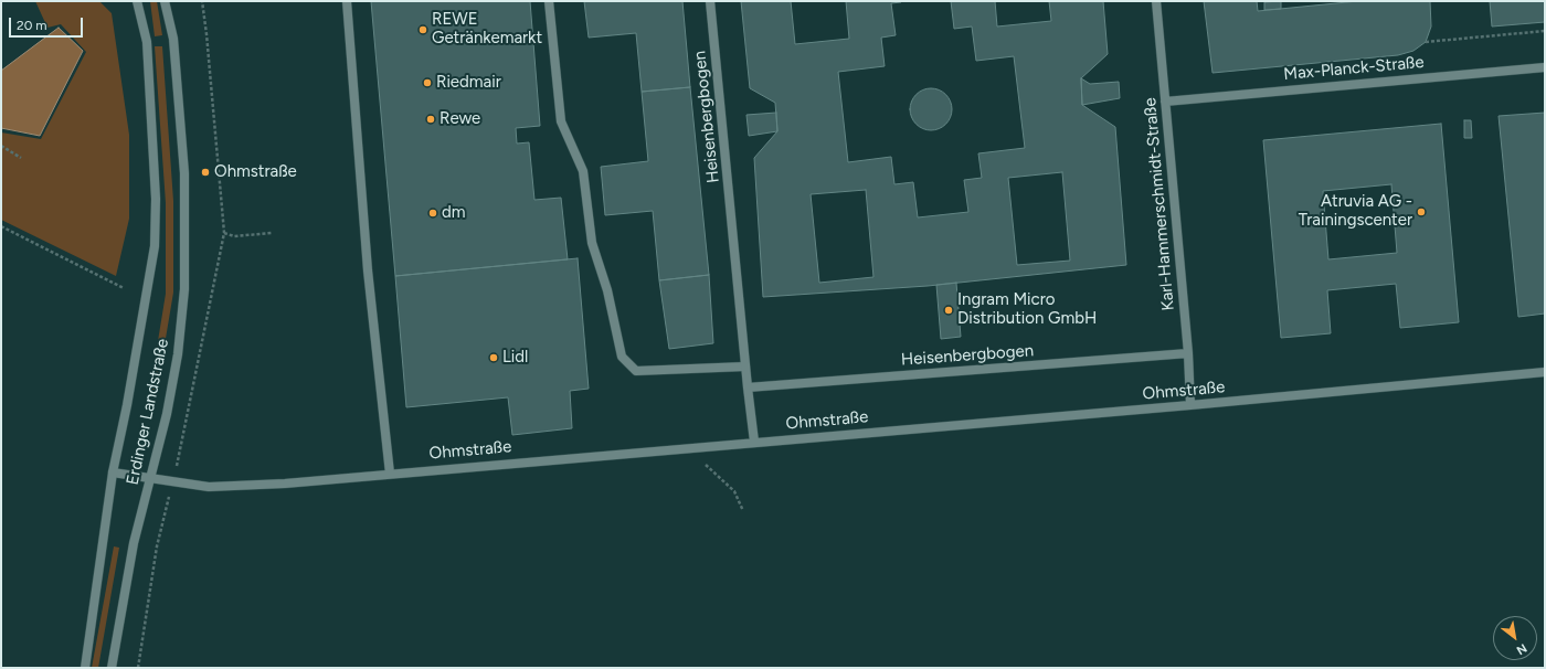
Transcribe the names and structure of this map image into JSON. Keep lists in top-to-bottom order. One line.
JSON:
{"streets":{"street":["Max-Planck-Straße","Heisenbergbogen","Karl-Hammerschmidt-Straße","Ohmstraße","Erdinger Landstraße"]},"crossings":[["Max-Planck-Straße","Karl-Hammerschmidt-Straße"],["Heisenbergbogen","Karl-Hammerschmidt-Straße"],["Heisenbergbogen","Ohmstraße"],["Karl-Hammerschmidt-Straße","Ohmstraße"],["Ohmstraße","Erdinger Landstraße"]],"places":["REWE Getränkemarkt","Riedmair","Rewe","Ohmstraße","Atruvia AG - Trainingscenter","dm","Ingram Micro Distribution GmbH","Lidl"],"scale_bar":"20 m","north":"bottom right"}
